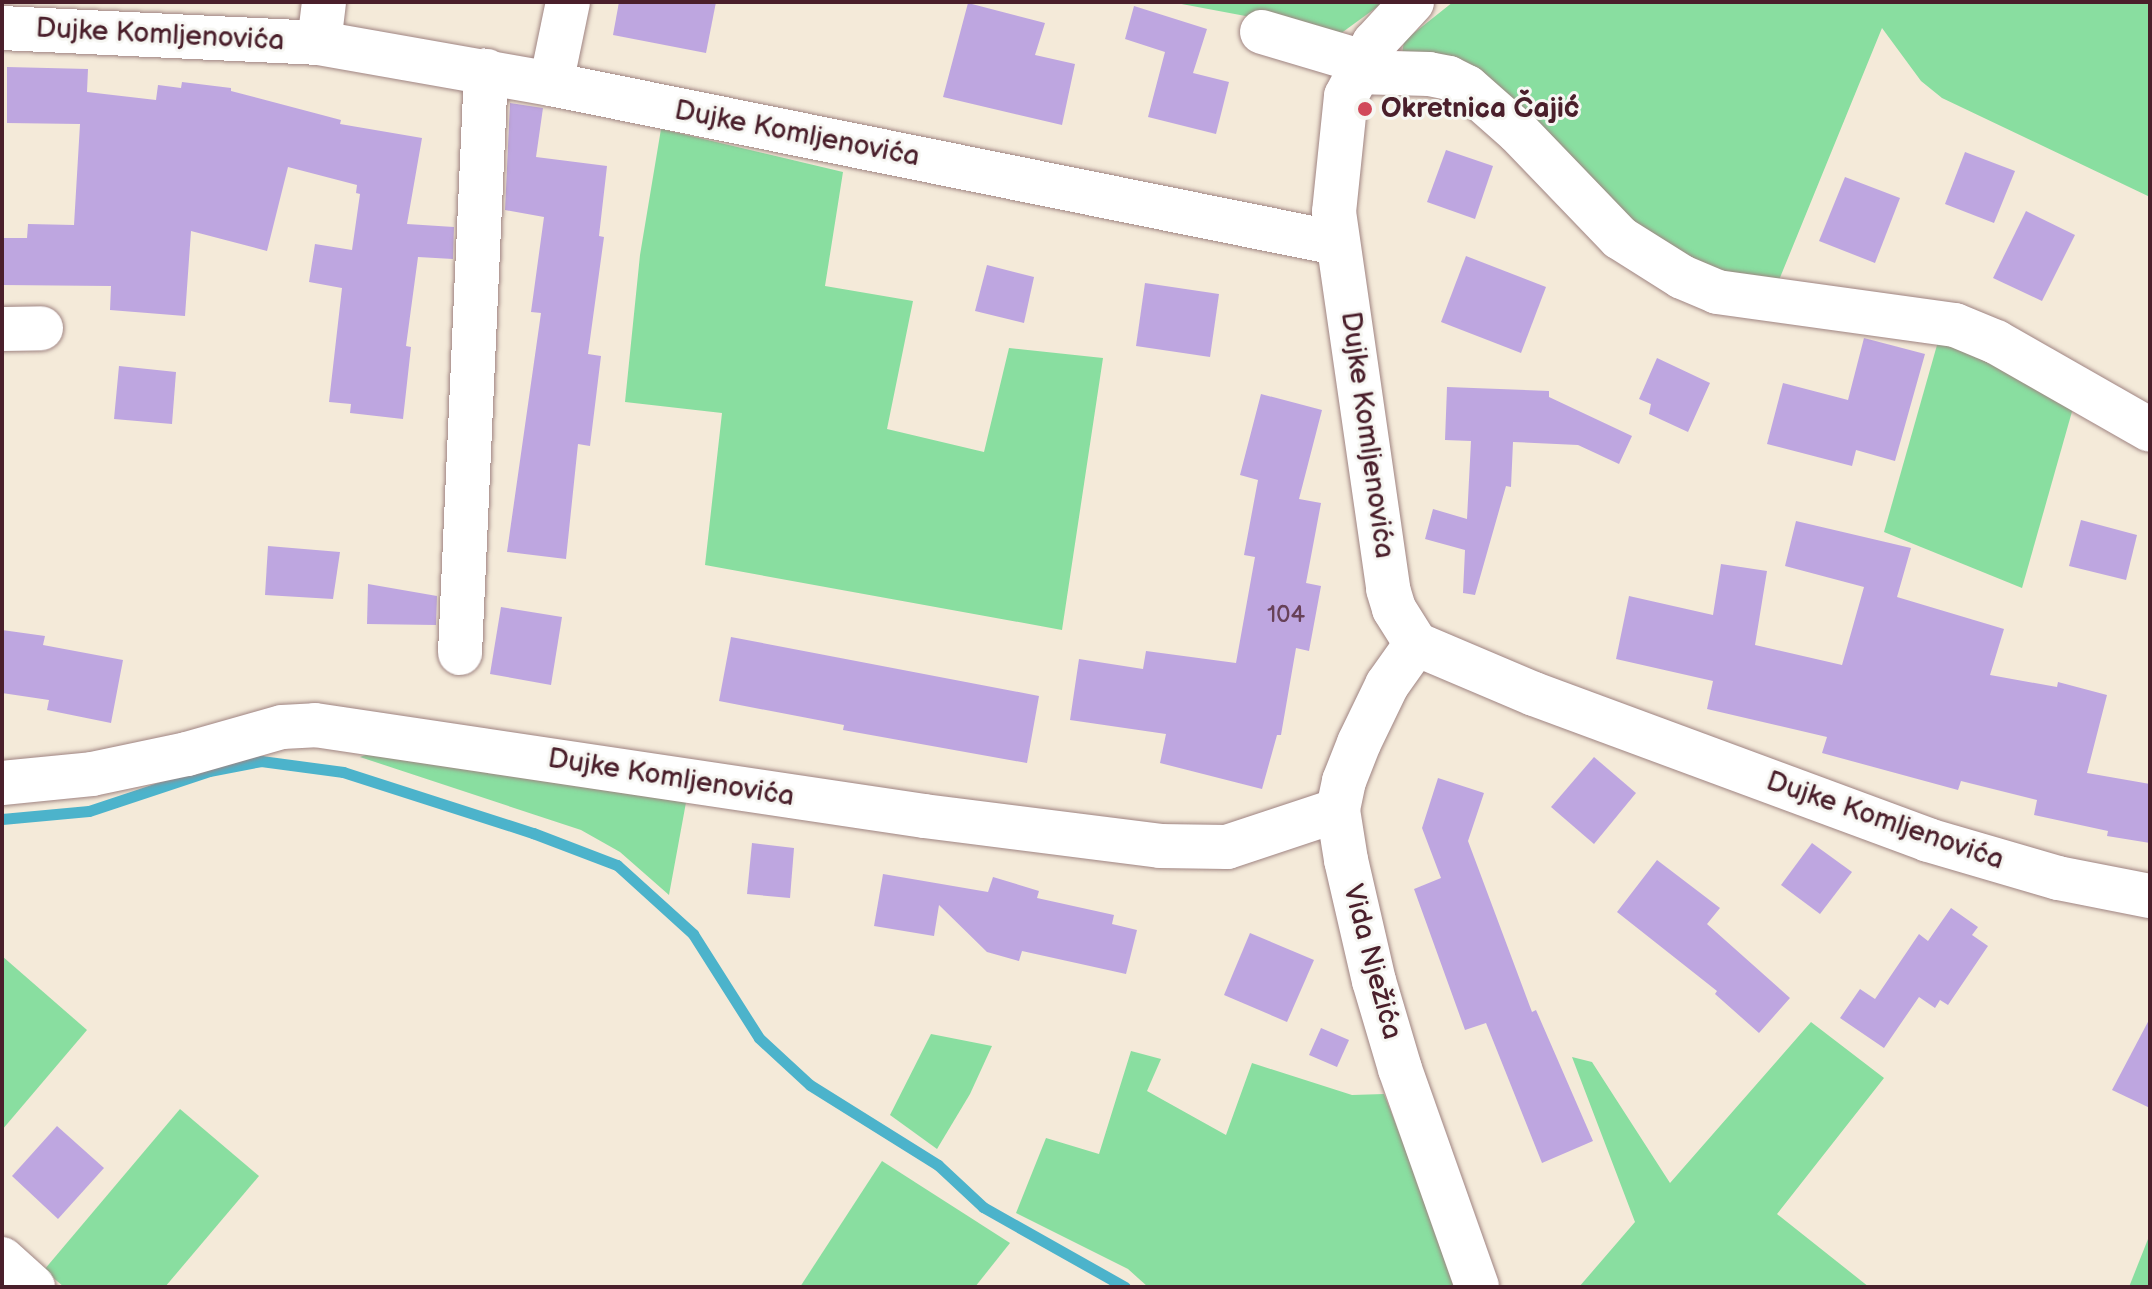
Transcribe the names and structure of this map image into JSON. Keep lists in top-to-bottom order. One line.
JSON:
{"streets":{"street":["Dujke Komljenovića","Vida Nježića"]},"crossings":[["Dujke Komljenovića","Vida Nježića"]],"places":["Okretnica Čajić"],"house_numbers":["104"]}
